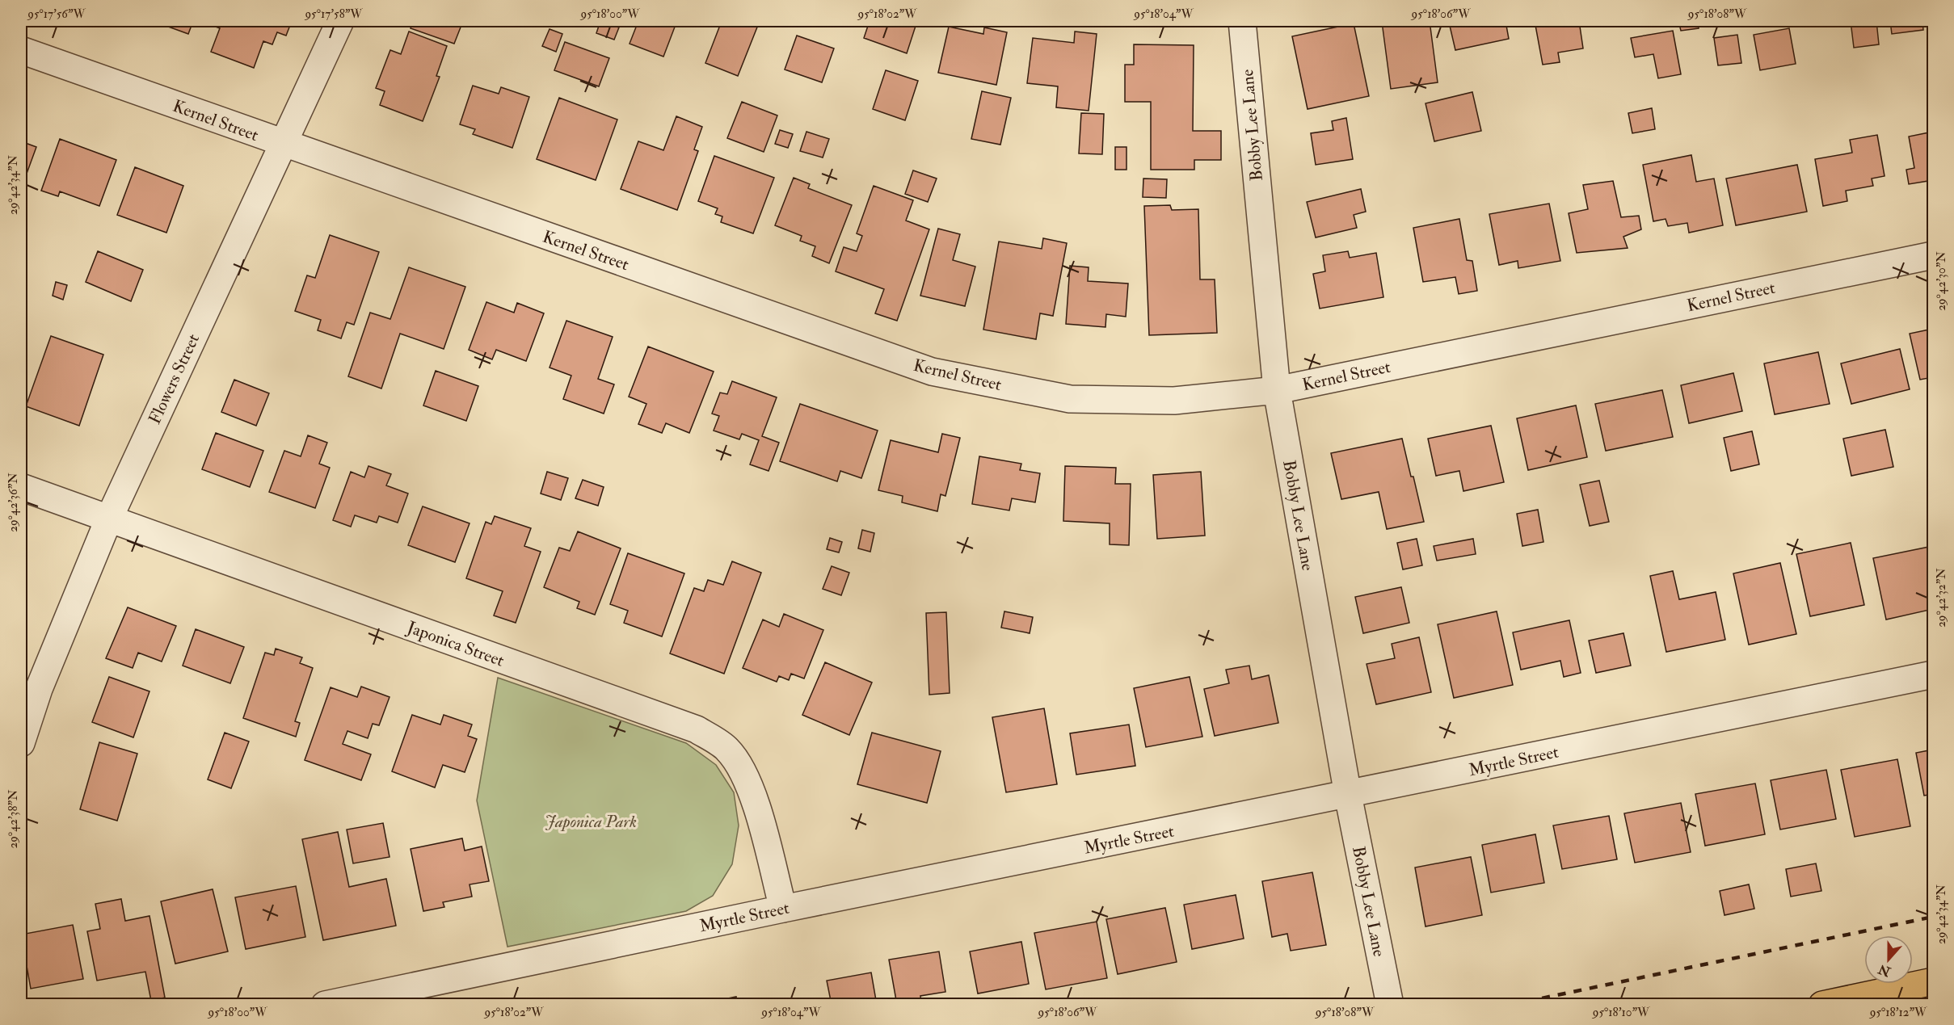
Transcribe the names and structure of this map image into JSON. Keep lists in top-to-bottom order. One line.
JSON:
{"streets":{"street":["Kernel Street","Bobby Lee Lane","Flowers Street","Japonica Street","Myrtle Street"]},"crossings":[["Kernel Street","Bobby Lee Lane"],["Kernel Street","Flowers Street"],["Bobby Lee Lane","Myrtle Street"],["Flowers Street","Japonica Street"],["Japonica Street","Myrtle Street"]],"parks":["Japonica Park"],"north":"bottom","coordinates":["95°17'56\"W","95°17'58\"W","95°18'00\"W","95°18'02\"W","95°18'04\"W","95°18'06\"W","95°18'08\"W","29°42'34\"N","29°42'30\"N","29°42'36\"N","29°42'32\"N","29°42'38\"N","95°18'10\"W","95°18'12\"W"]}
